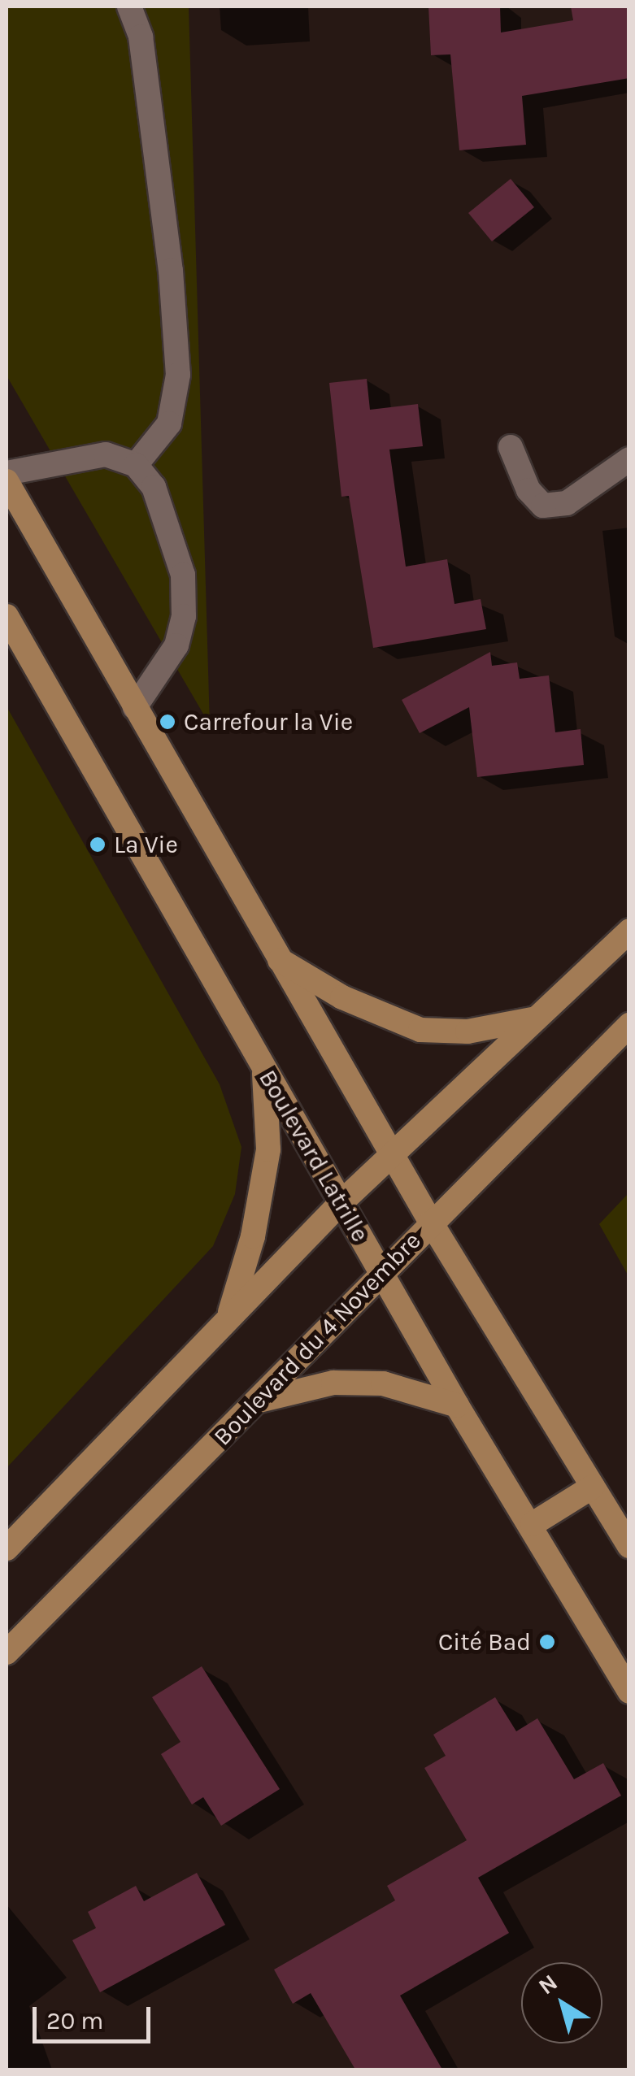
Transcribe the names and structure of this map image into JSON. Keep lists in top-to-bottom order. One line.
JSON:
{"streets":{"main road":["Boulevard Latrille","Boulevard du 4 Novembre"]},"crossings":[["Boulevard Latrille","Boulevard du 4 Novembre"]],"places":["Carrefour la Vie","La Vie","Cité Bad"],"scale_bar":"20 m","north":"top left"}
